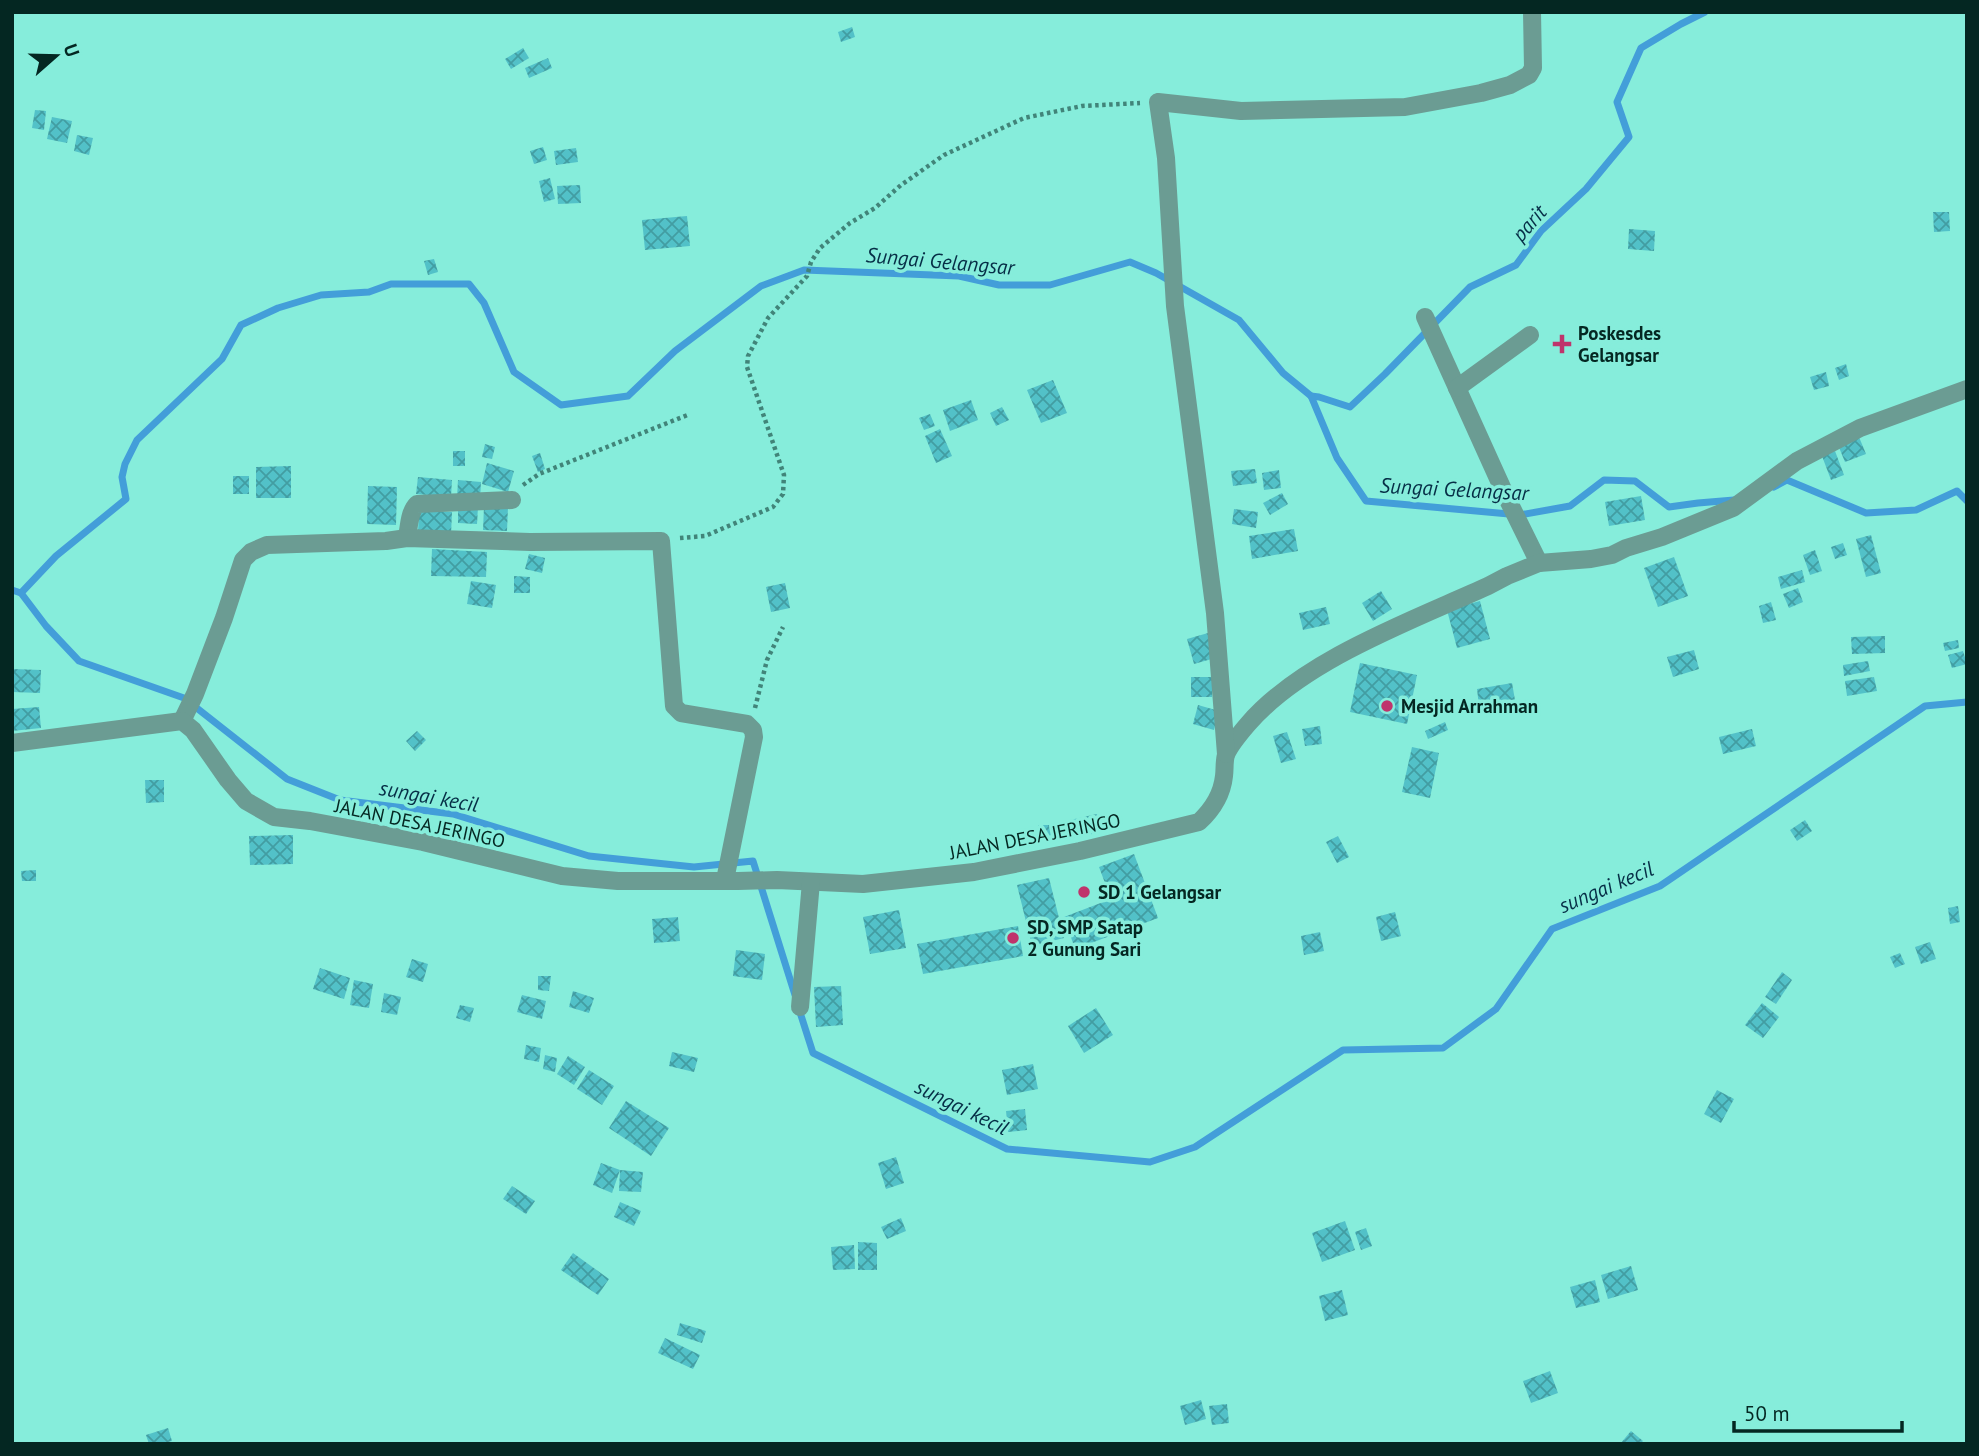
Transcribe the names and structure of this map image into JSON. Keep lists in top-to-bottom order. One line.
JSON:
{"streets":{"street":["JALAN DESA JERINGO"]},"water":["parit","Sungai Gelangsar","sungai kecil"],"places":{"health":["Poskesdes Gelangsar"],"other":["Mesjid Arrahman","SD 1 Gelangsar","SD, SMP Satap 2 Gunung Sari"]},"scale_bar":"50 m","north":"right"}
